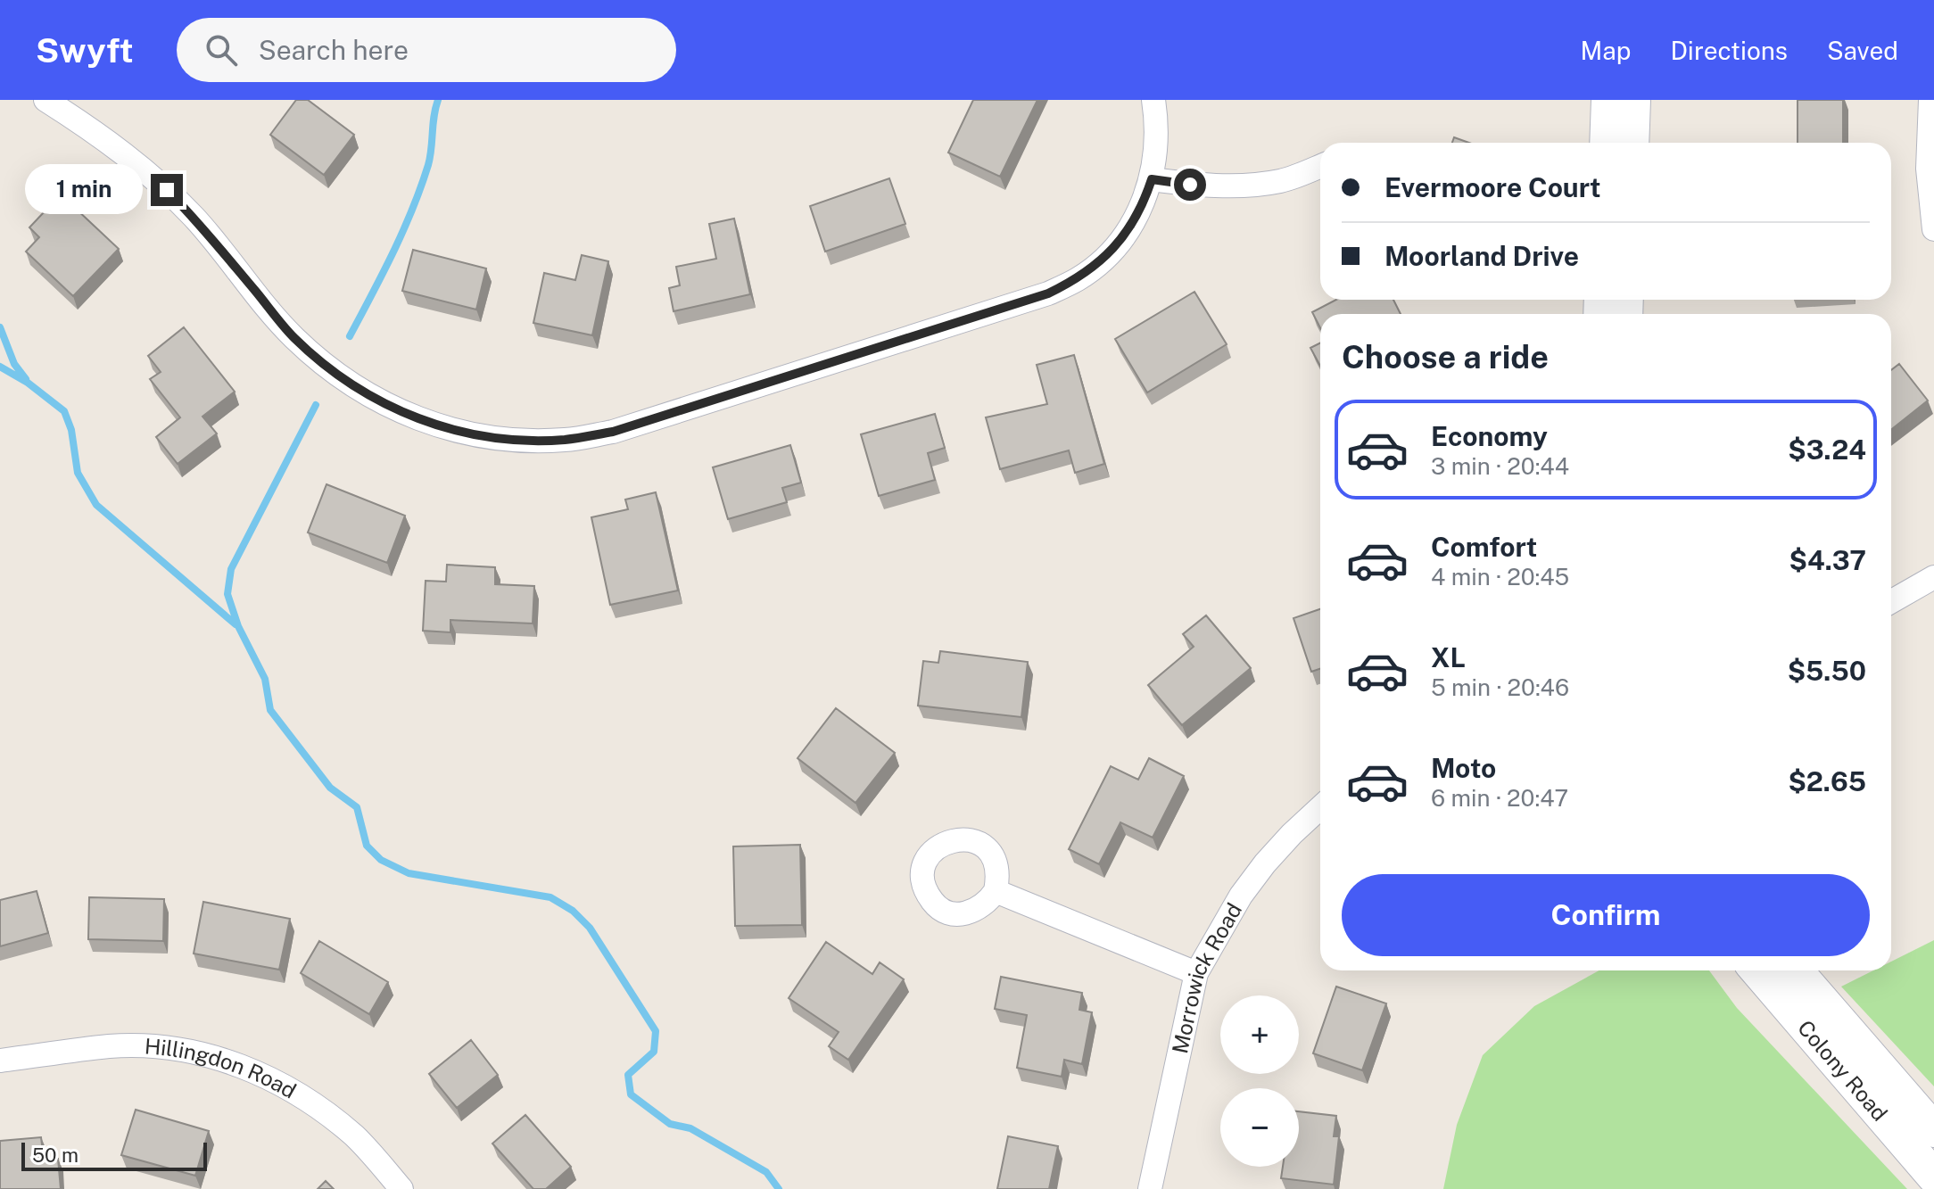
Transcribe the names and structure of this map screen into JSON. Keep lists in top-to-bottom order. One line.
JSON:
{"streets":{"main road":["Colony Road"],"street":["Morrowick Road","Hillingdon Road"]},"scale_bar":"50 m","page":{"header":"Swyft","search":"Search here","nav":["Map","Directions","Saved"],"banner":["Evermoore Court","Moorland Drive"],"bubble":"1 min","heading":"Choose a ride","list":[{"name":"Economy","note":"3 min · 20:44","value":"$3.24"},{"name":"Comfort","note":"4 min · 20:45","value":"$4.37"},{"name":"XL","note":"5 min · 20:46","value":"$5.50"},{"name":"Moto","note":"6 min · 20:47","value":"$2.65"}],"buttons":"Confirm","map_buttons":["+","−"],"scale":"50 m"}}
